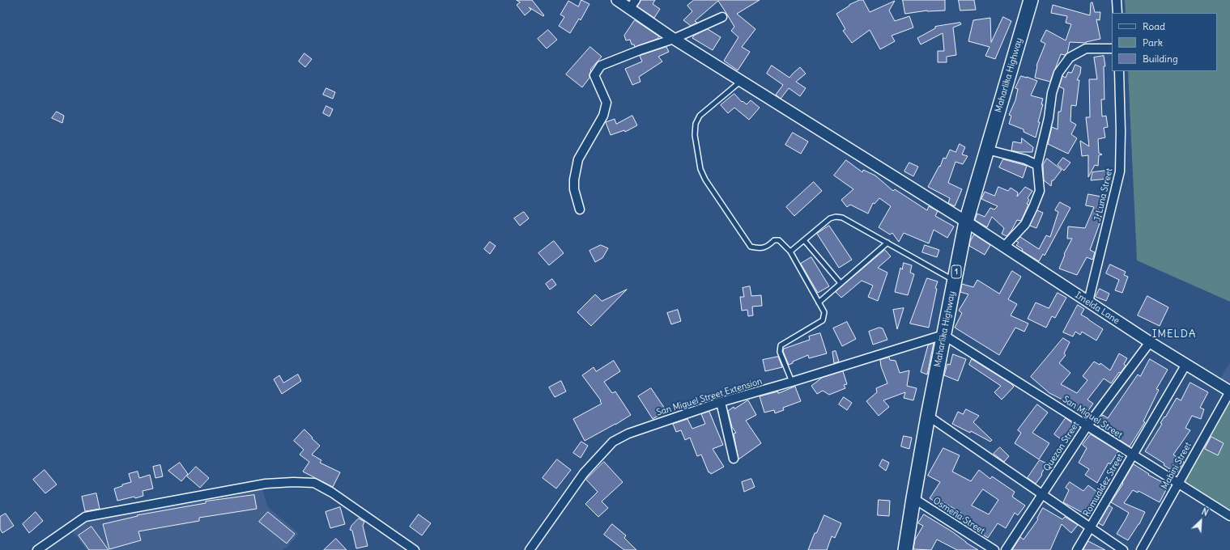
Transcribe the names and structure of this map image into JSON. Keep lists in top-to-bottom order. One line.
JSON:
{"streets":{"highway":["Maharlika Highway","1"],"street":["J. Luna Street","Imelda Lane","San Miguel Street Extension","San Miguel Street","Quezon Street","Mabini Street","Romualdez Street","Osmeña Street"]},"crossings":[["Maharlika Highway","Imelda Lane"],["Maharlika Highway","San Miguel Street Extension"],["Maharlika Highway","San Miguel Street"],["Maharlika Highway","Osmeña Street"],["J. Luna Street","Imelda Lane"],["Imelda Lane","Quezon Street"],["Imelda Lane","Mabini Street"],["Imelda Lane","Romualdez Street"],["San Miguel Street Extension","San Miguel Street"],["San Miguel Street","Quezon Street"],["San Miguel Street","Mabini Street"],["San Miguel Street","Romualdez Street"]],"districts":["IMELDA"],"legend":["Road","Park","Building"],"north":"top right"}
